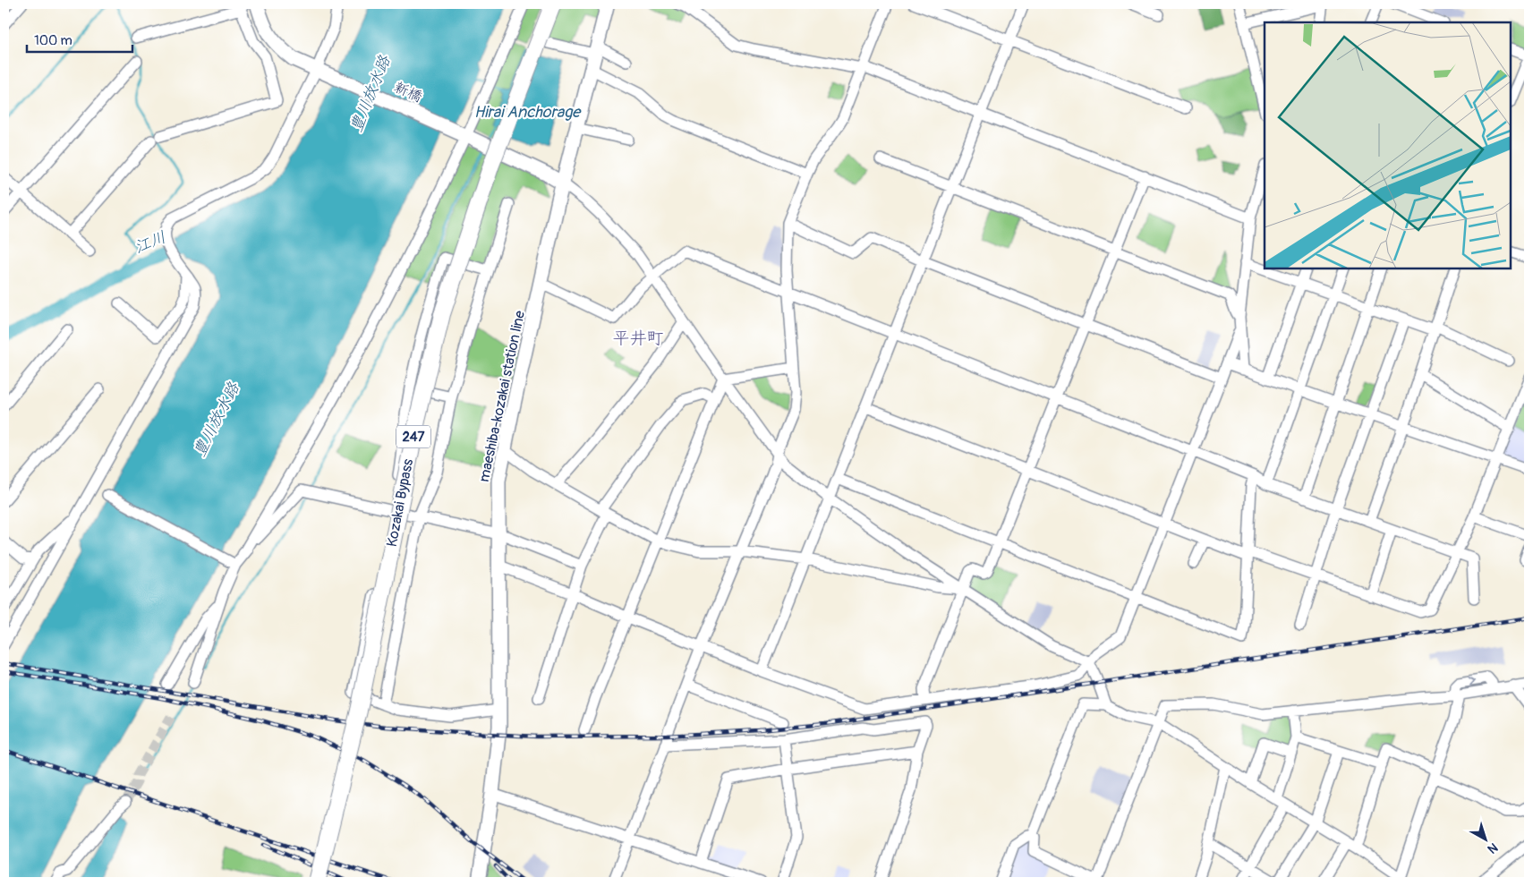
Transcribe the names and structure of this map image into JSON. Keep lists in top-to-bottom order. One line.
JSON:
{"streets":{"highway":["247","Kozakai Bypass"],"main road":["新橋","maeshiba-kozakai station line"]},"crossings":[["新橋","maeshiba-kozakai station line"]],"districts":["平井町"],"water":["豊川放水路","Hirai Anchorage","江川"],"scale_bar":"100 m","north":"bottom right"}
